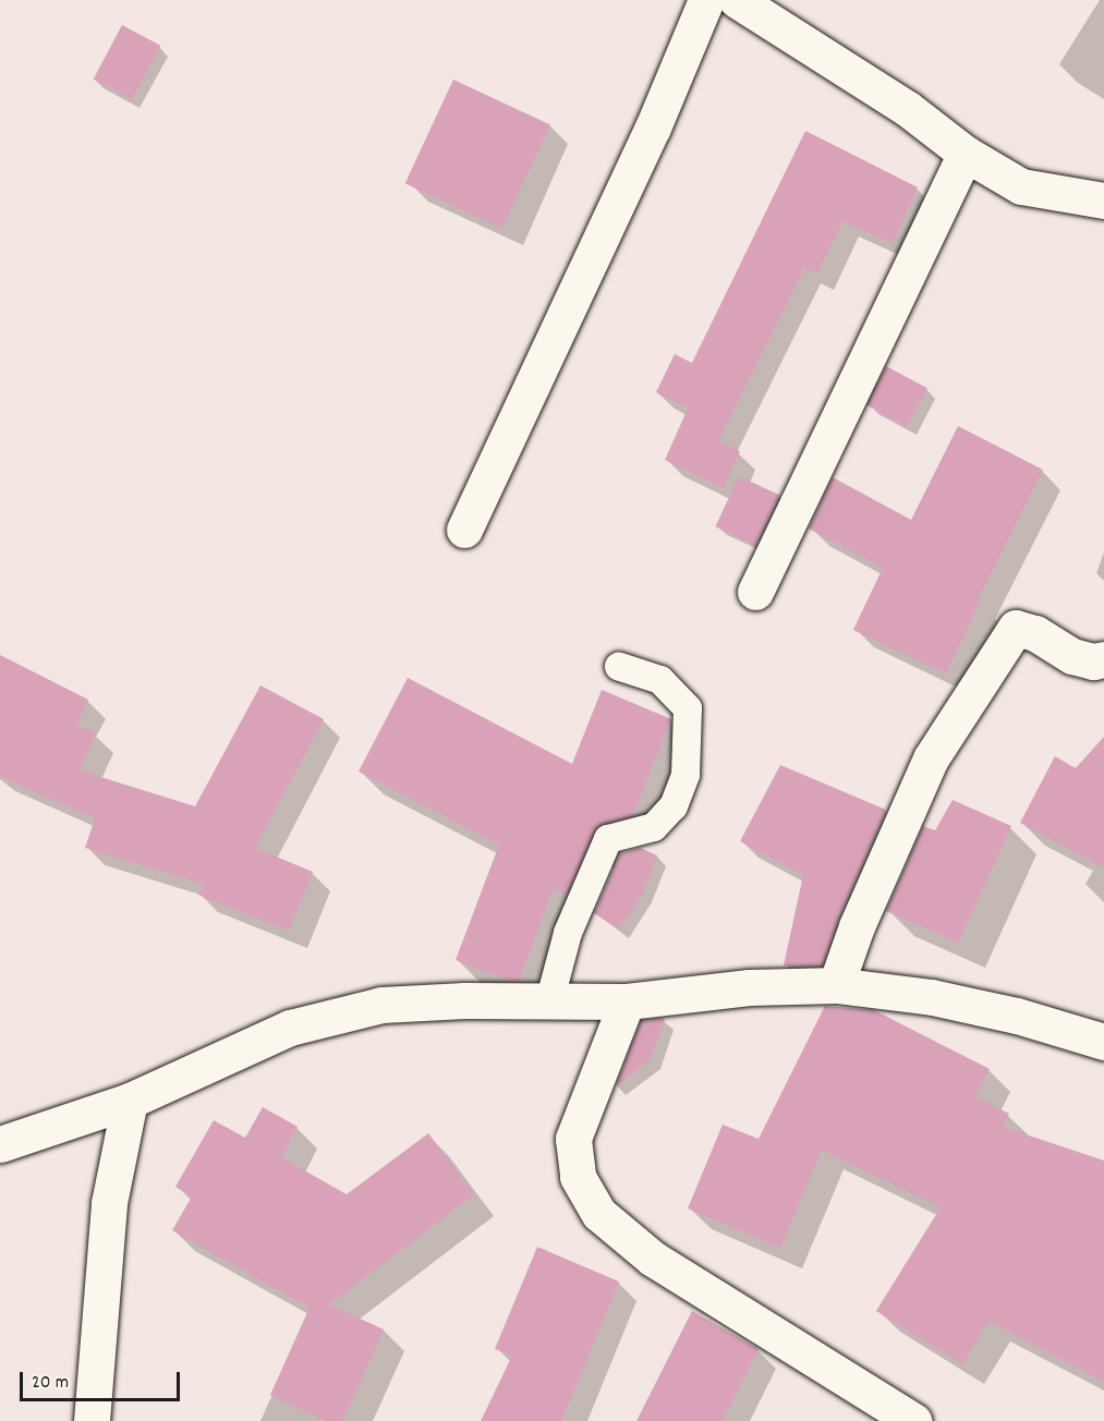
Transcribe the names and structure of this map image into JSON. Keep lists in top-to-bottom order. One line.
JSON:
{"scale_bar":"20 m"}
